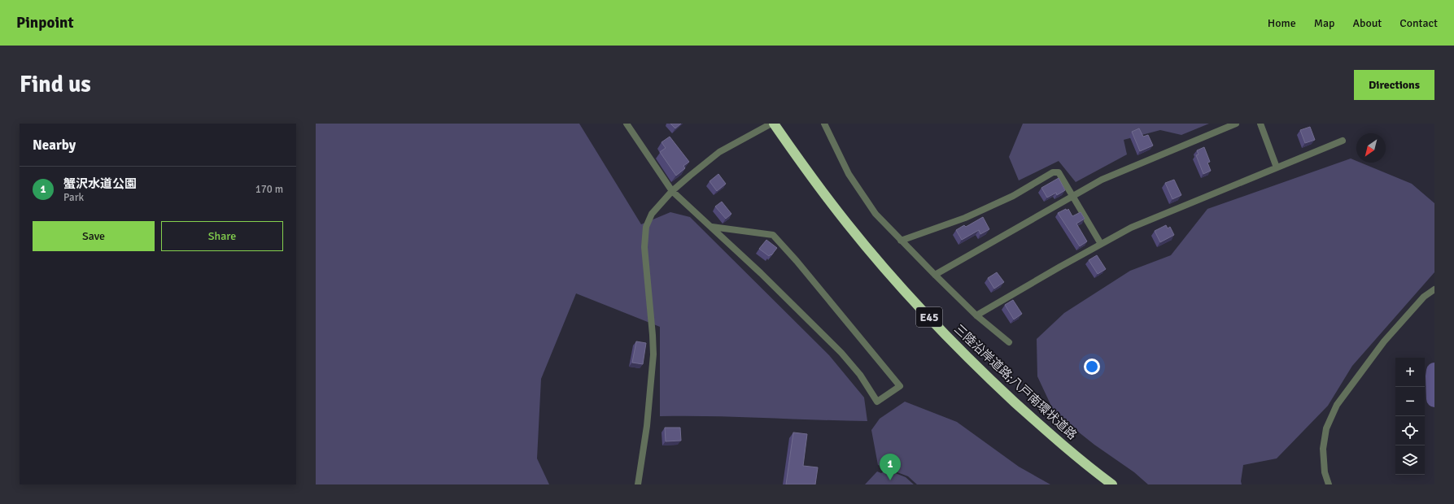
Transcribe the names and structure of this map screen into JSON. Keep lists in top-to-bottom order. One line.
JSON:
{"streets":{"highway":["E45","三陸沿岸道路;八戸南環状道路"]},"north":"bottom left","page":{"header":"Pinpoint","nav":["Home","Map","About","Contact"],"buttons":["Directions",["Save","Share"]],"title":"Find us","heading":"Nearby","list":[{"mark":"1","name":"蟹沢水道公園","note":"Park","value":"170 m"}],"map_buttons":["+","−"],"pins":"1"}}
